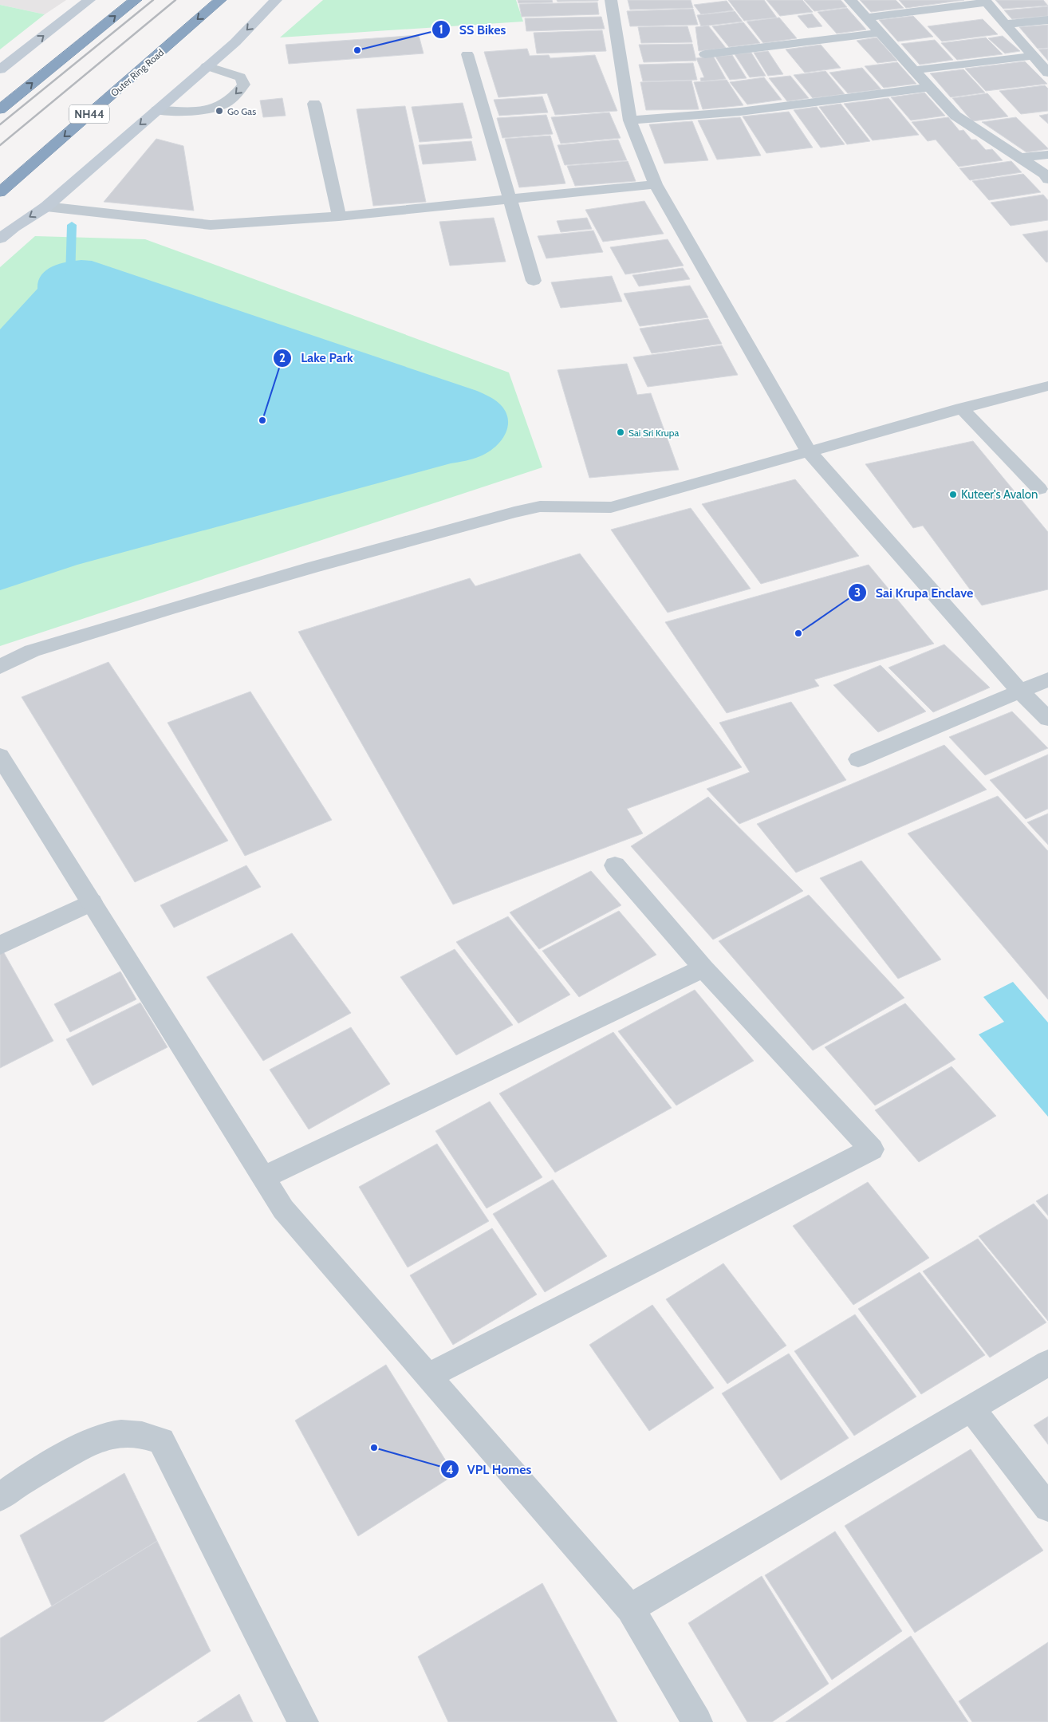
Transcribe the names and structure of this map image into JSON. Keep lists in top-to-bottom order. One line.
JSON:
{"streets":{"highway":["Outer Ring Road","NH44"]},"places":["SS Bikes","Go Gas","Lake Park","Sai Sri Krupa","Kuteer's Avalon","Sai Krupa Enclave","VPL Homes"]}
